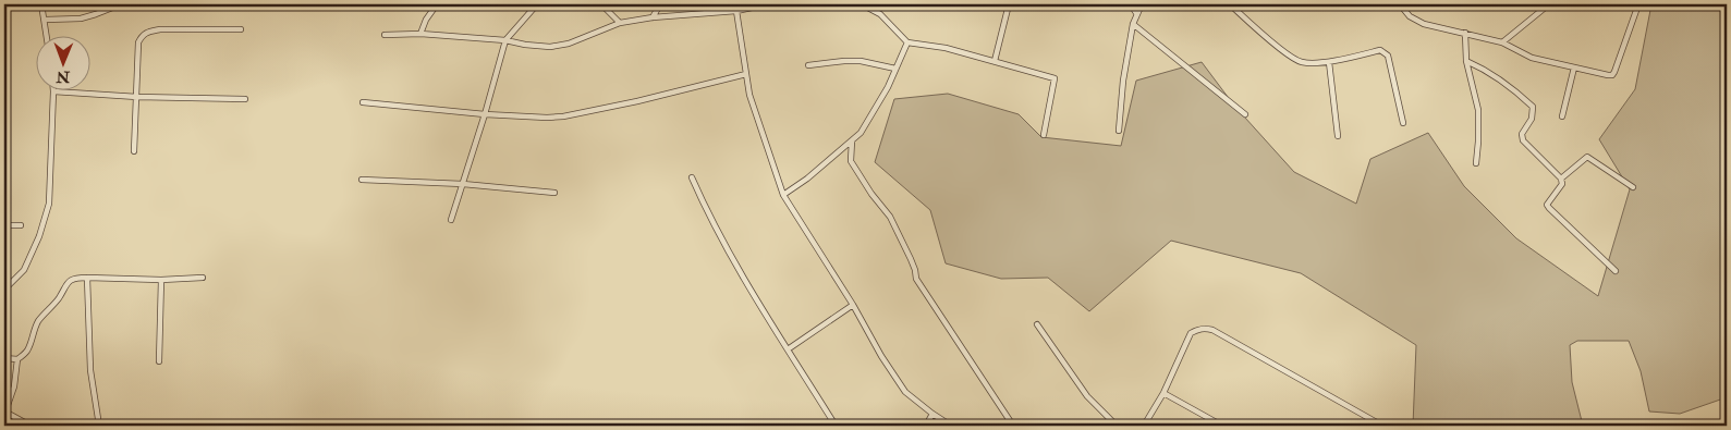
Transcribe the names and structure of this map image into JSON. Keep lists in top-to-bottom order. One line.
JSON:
{"north":"bottom"}
